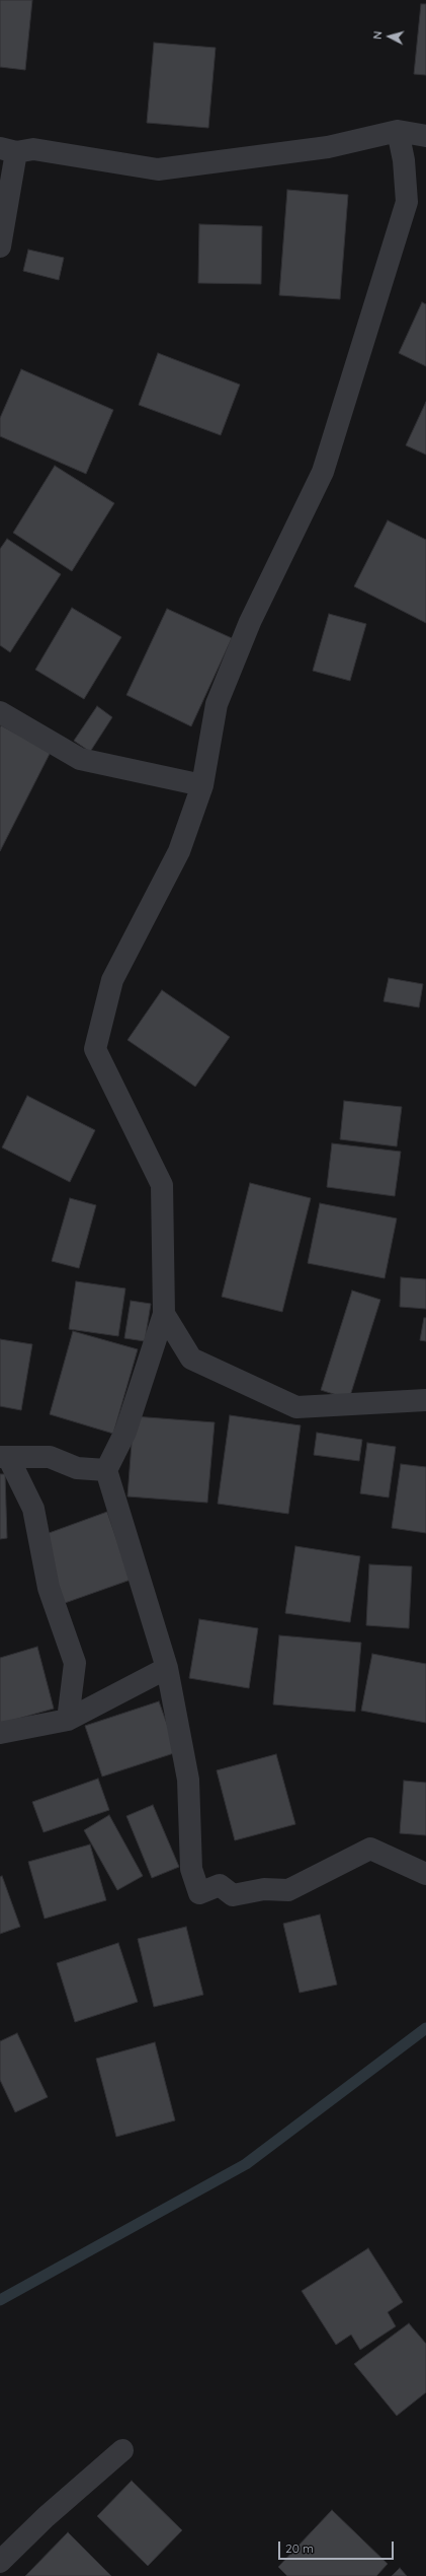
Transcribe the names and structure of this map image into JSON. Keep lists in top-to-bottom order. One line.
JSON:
{"scale_bar":"20 m","north":"left"}
